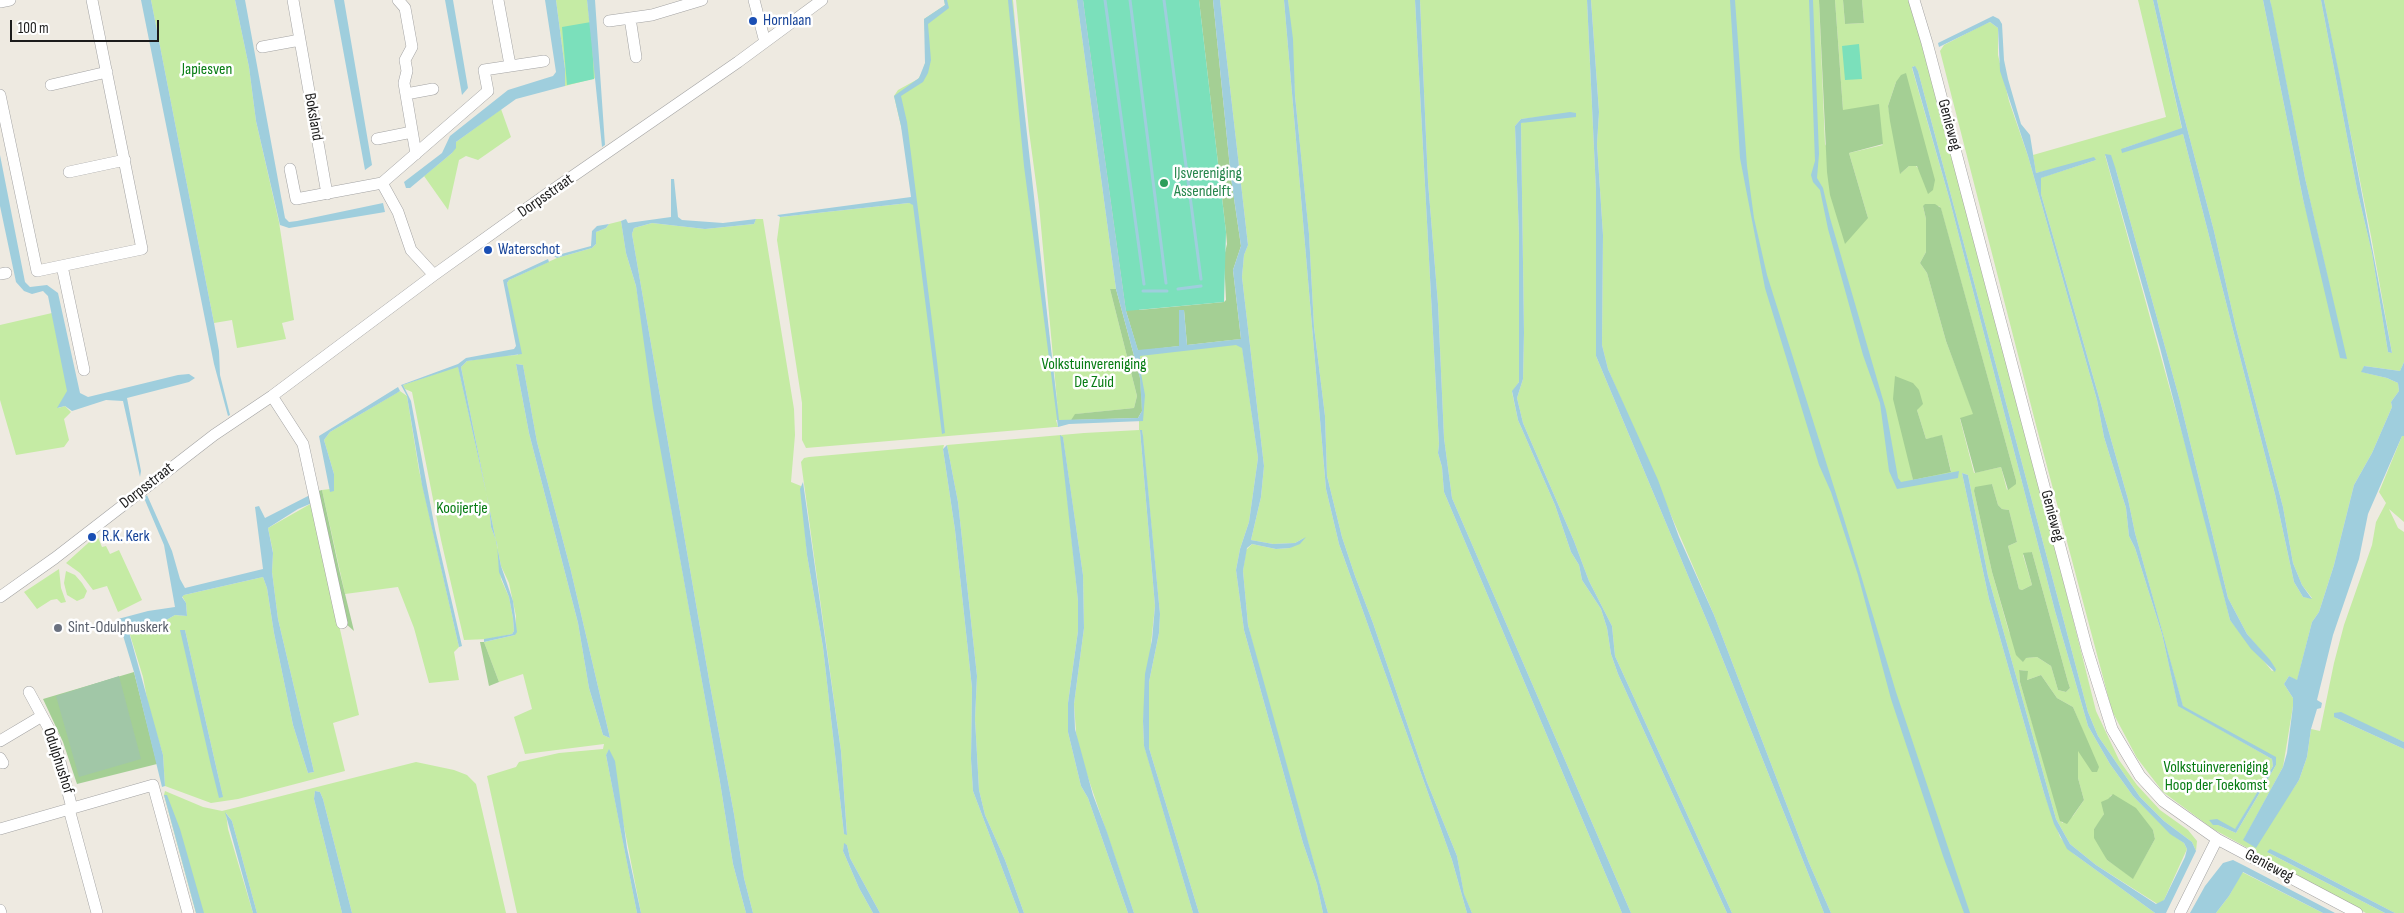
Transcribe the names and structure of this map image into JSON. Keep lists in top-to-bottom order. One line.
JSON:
{"streets":{"street":["Boksland","Genieweg","Dorpsstraat","Odulphushof"]},"parks":["Japiesven","Volkstuinvereniging De Zuid","Kooijertje","Volkstuinvereniging Hoop der Toekomst"],"places":["Hornlaan","IJsvereniging Assendelft","Waterschot","R.K. Kerk","Sint-Odulphuskerk"],"scale_bar":"100 m"}
